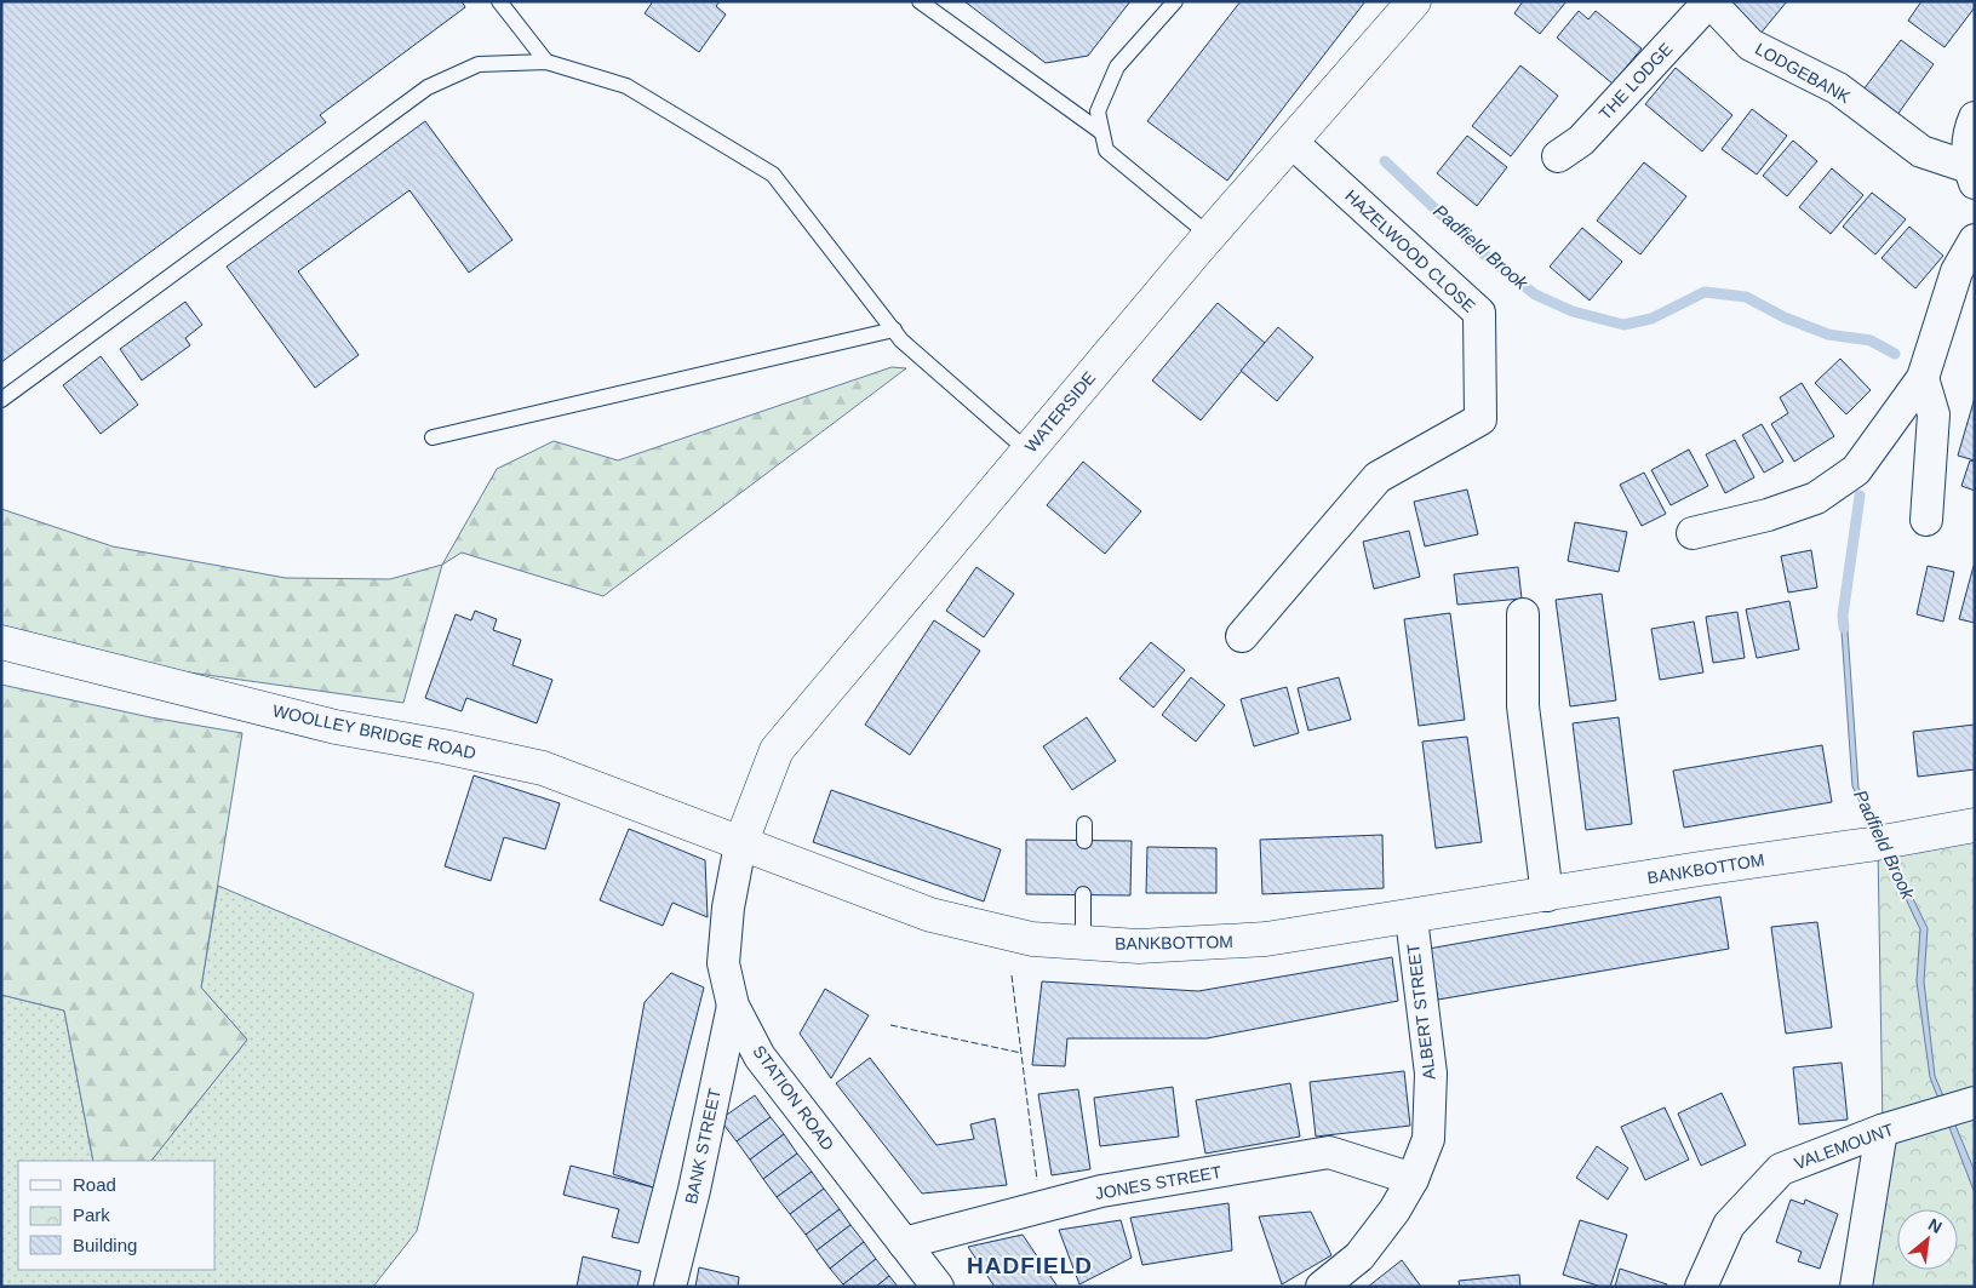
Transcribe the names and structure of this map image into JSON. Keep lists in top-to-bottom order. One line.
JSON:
{"streets":{"street":["LODGEBANK","THE LODGE","HAZELWOOD CLOSE","WATERSIDE","WOOLLEY BRIDGE ROAD","BANKBOTTOM","ALBERT STREET","STATION ROAD","BANK STREET","VALEMOUNT","JONES STREET"]},"crossings":[["LODGEBANK","THE LODGE"],["HAZELWOOD CLOSE","WATERSIDE"],["WATERSIDE","WOOLLEY BRIDGE ROAD"],["WATERSIDE","BANKBOTTOM"],["WATERSIDE","STATION ROAD"],["WOOLLEY BRIDGE ROAD","BANKBOTTOM"],["WOOLLEY BRIDGE ROAD","STATION ROAD"],["BANKBOTTOM","ALBERT STREET"],["BANKBOTTOM","STATION ROAD"],["ALBERT STREET","JONES STREET"],["STATION ROAD","BANK STREET"],["STATION ROAD","JONES STREET"]],"districts":["HADFIELD"],"water":["Padfield Brook"],"legend":["Road","Park","Building"],"north":"top right"}
